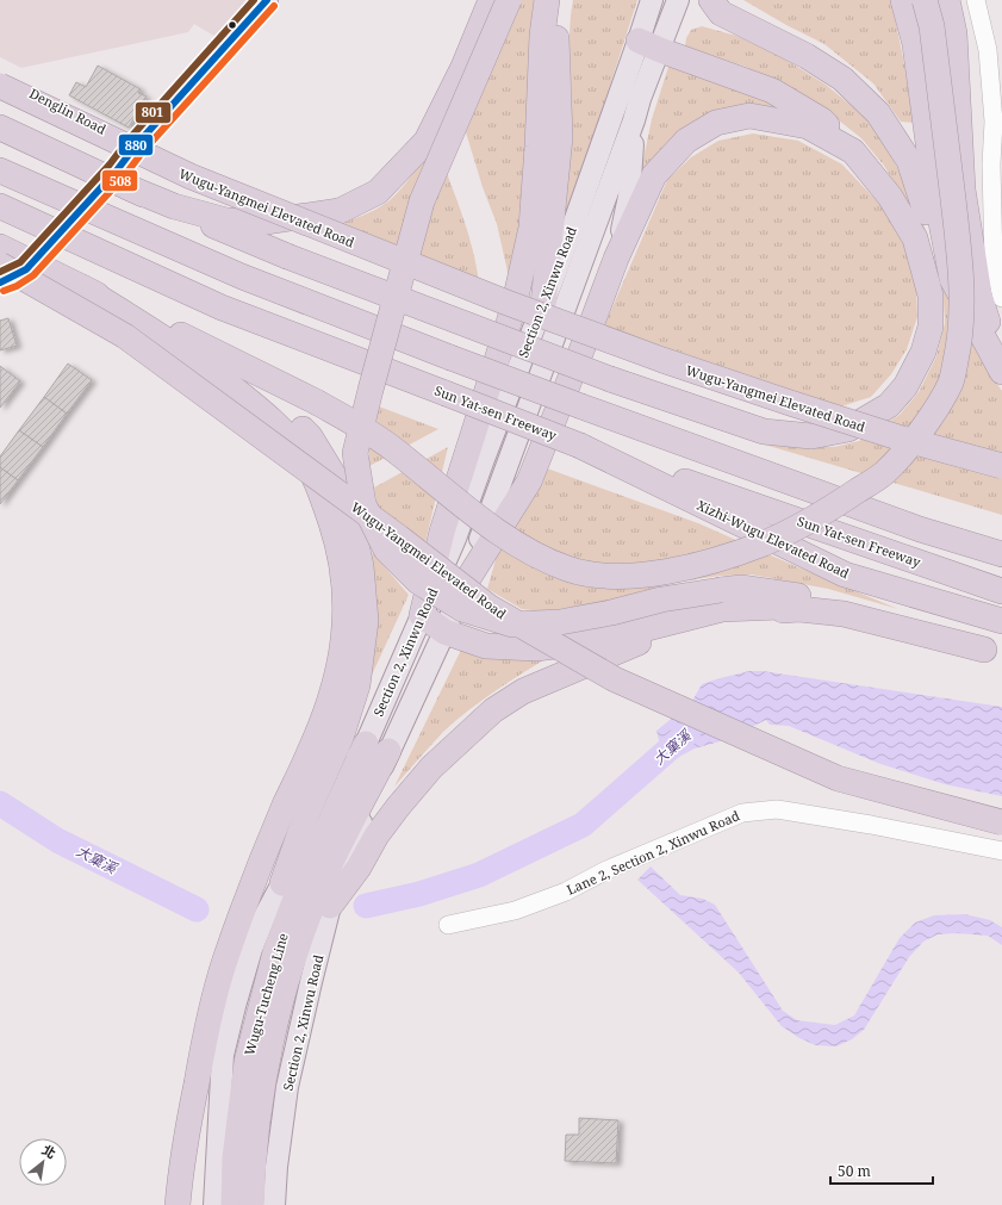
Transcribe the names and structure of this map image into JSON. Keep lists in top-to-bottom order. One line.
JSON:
{"streets":{"highway":["Wugu-Yangmei Elevated Road","Sun Yat-sen Freeway","Xizhi-Wugu Elevated Road","Wugu-Tucheng Line"],"main road":["Section 2, Xinwu Road"],"street":["Denglin Road","Lane 2, Section 2, Xinwu Road"]},"crossings":[["Section 2, Xinwu Road","Wugu-Tucheng Line"],["Sun Yat-sen Freeway","Xizhi-Wugu Elevated Road"]],"water":["大窠溪"],"lines":["transit line 880","transit line 801","transit line 508"],"scale_bar":"50 m","north":"top right"}
